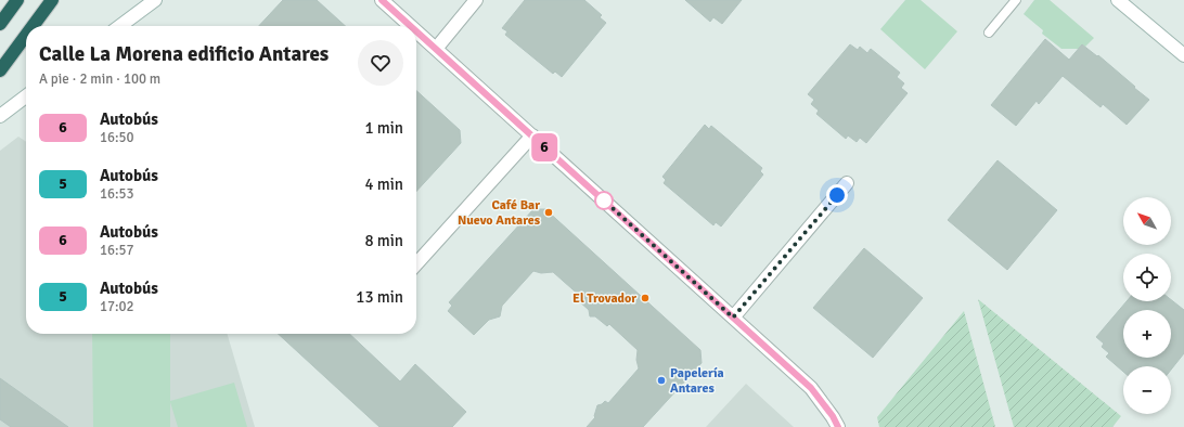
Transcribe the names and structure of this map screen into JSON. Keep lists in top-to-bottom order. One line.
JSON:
{"places":["Café Bar Nuevo Antares","El Trovador","Papelería Antares"],"lines":["bus line 6"],"north":"top left","page":{"on_map":"6","heading":["Calle La Morena edificio Antares","A pie · 2 min · 100 m"],"list":[{"mark":"6","name":"Autobús","note":"16:50","value":"1 min"},{"mark":"5","name":"Autobús","note":"16:53","value":"4 min"},{"mark":"6","name":"Autobús","note":"16:57","value":"8 min"},{"mark":"5","name":"Autobús","note":"17:02","value":"13 min"}],"map_buttons":["+","−"]}}
